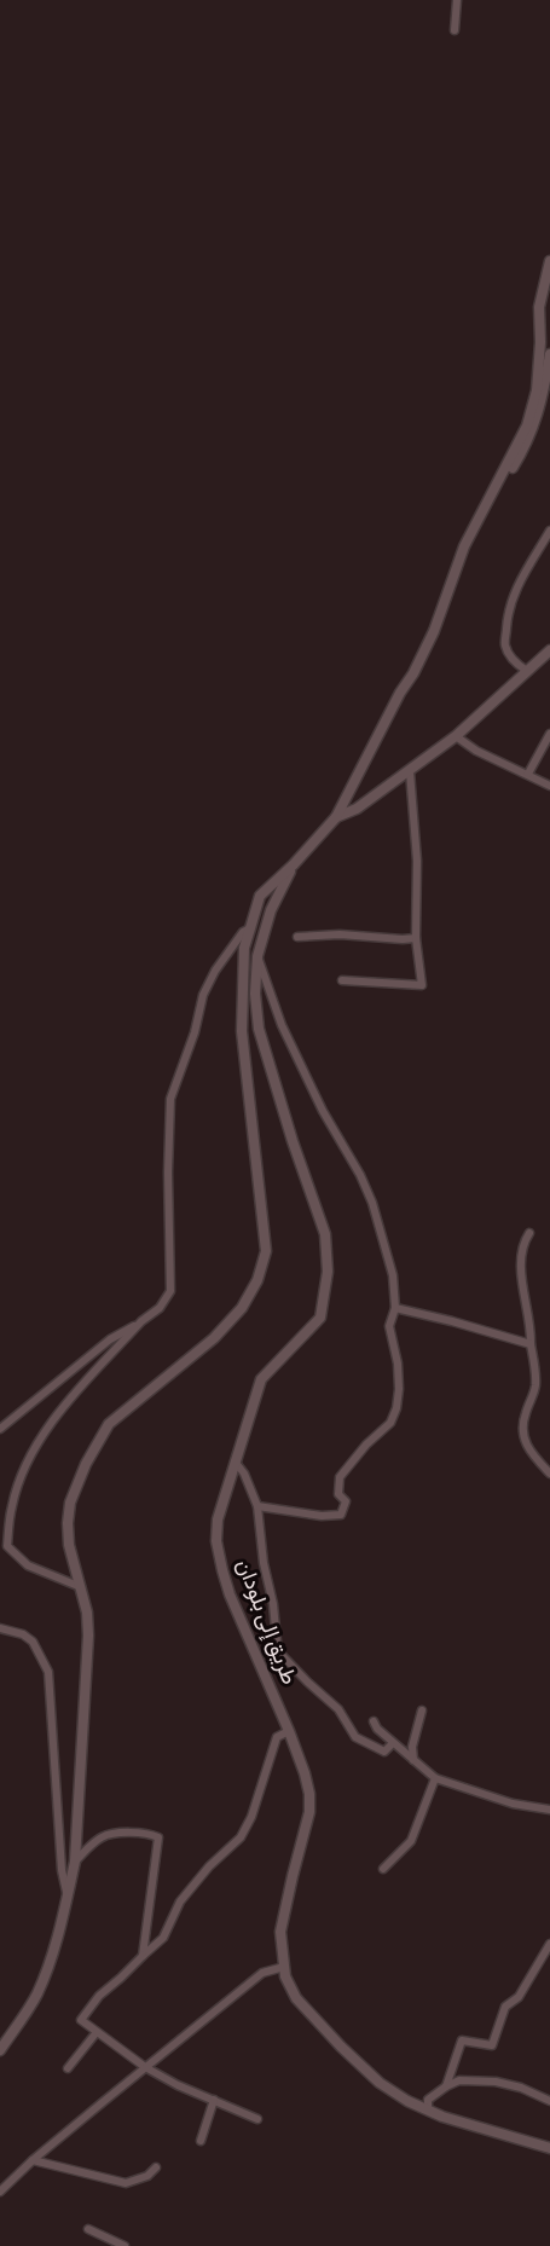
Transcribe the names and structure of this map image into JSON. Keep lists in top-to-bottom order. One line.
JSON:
{"streets":{"main road":["طريق إلى بلودان"]}}
